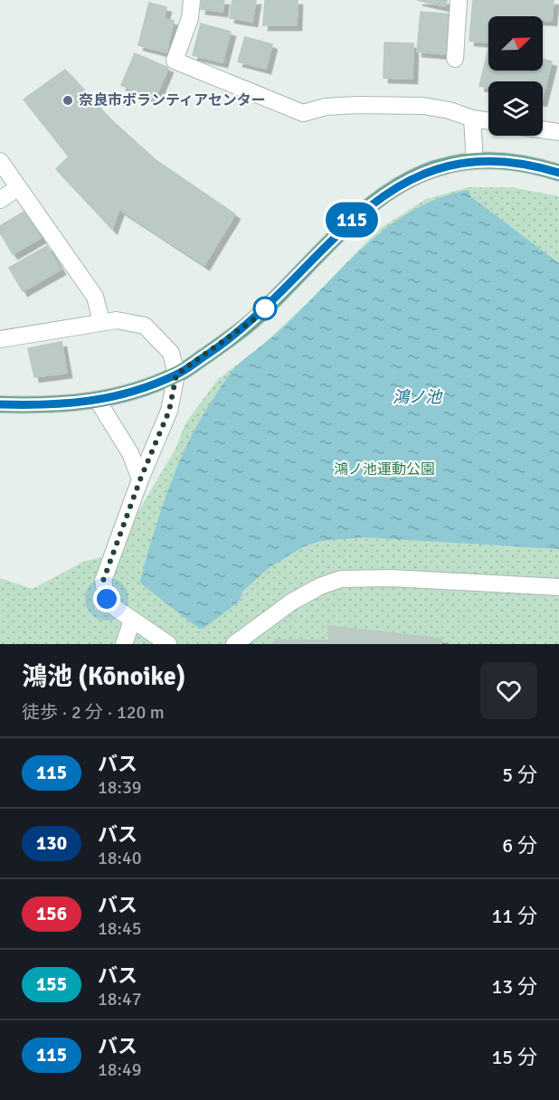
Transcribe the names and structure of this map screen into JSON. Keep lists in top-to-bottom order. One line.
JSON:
{"water":["鴻ノ池"],"parks":["鴻ノ池運動公園"],"places":["奈良市ボランティアセンター"],"lines":["bus line 115"],"north":"top right","page":{"on_map":"115","heading":["鴻池 (Kōnoike)","徒歩 · 2 分 · 120 m"],"list":[{"mark":"115","name":"バス","note":"18:39","value":"5 分"},{"mark":"130","name":"バス","note":"18:40","value":"6 分"},{"mark":"156","name":"バス","note":"18:45","value":"11 分"},{"mark":"155","name":"バス","note":"18:47","value":"13 分"},{"mark":"115","name":"バス","note":"18:49","value":"15 分"}]}}
